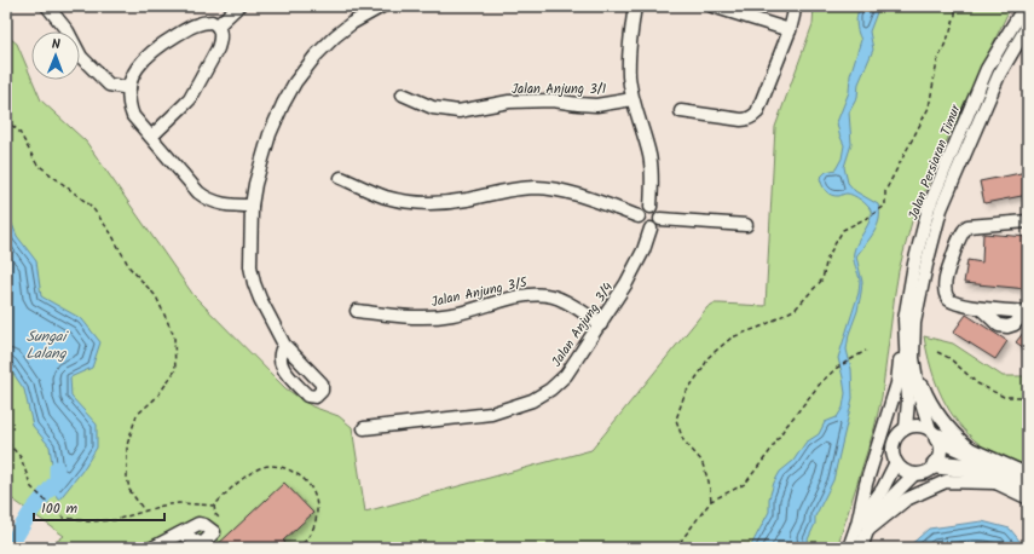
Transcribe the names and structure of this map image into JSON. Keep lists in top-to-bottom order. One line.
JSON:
{"streets":{"street":["Jalan Anjung 3/1","Jalan Persiaran Timur","Jalan Anjung 3/5","Jalan Anjung 3/4"]},"crossings":[["Jalan Anjung 3/5","Jalan Anjung 3/4"]],"water":["Sungai Lalang"],"scale_bar":"100 m","north":"top"}
